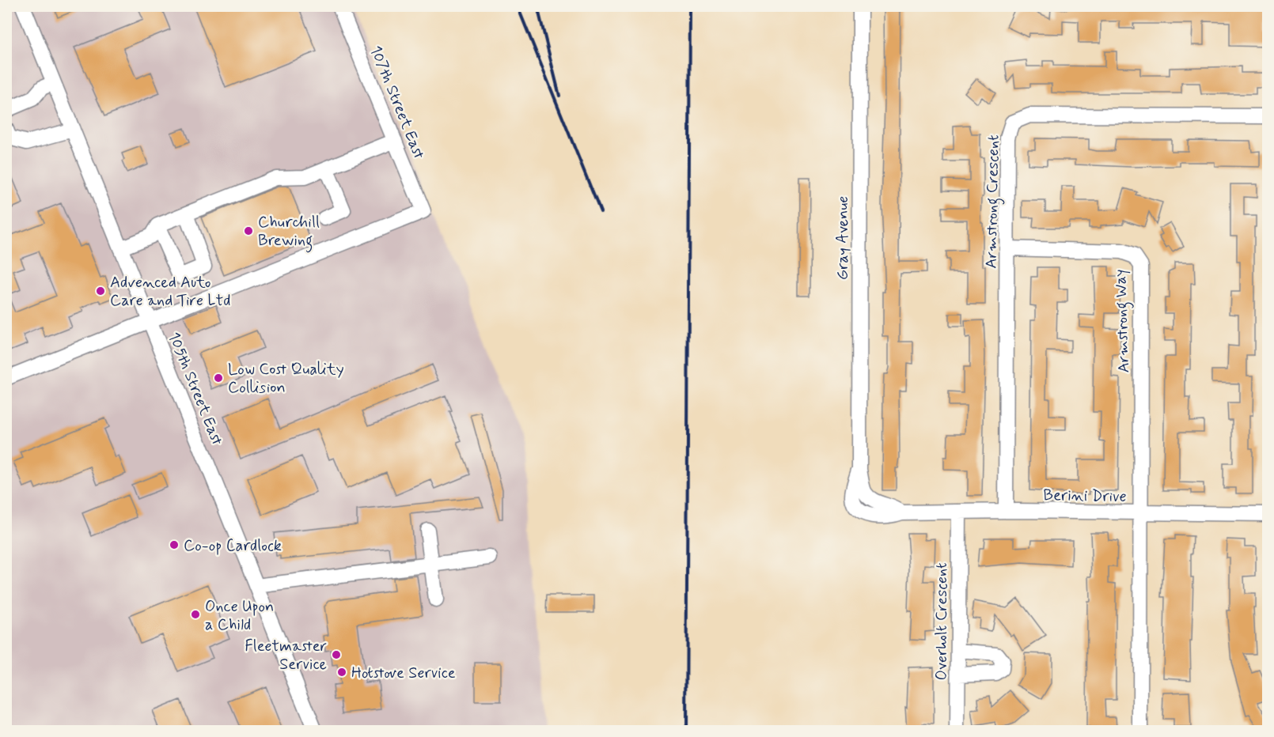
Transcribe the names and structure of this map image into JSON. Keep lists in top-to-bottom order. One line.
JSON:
{"streets":{"street":["107th Street East","Armstrong Crescent","Gray Avenue","Armstrong Way","105th Street East","Berini Drive","Overholt Crescent"]},"crossings":[["107th Street East","105th Street East"],["Armstrong Crescent","Armstrong Way"],["Armstrong Crescent","Berini Drive"],["Gray Avenue","Berini Drive"],["Armstrong Way","Berini Drive"],["Berini Drive","Overholt Crescent"]],"places":["Churchill Brewing","Advenced Auto Care and Tire Ltd","Low Cost Quality Collision","Co-op Cardlock","Once Upon a Child","Fleetmaster Service","Hotstove Service"]}
